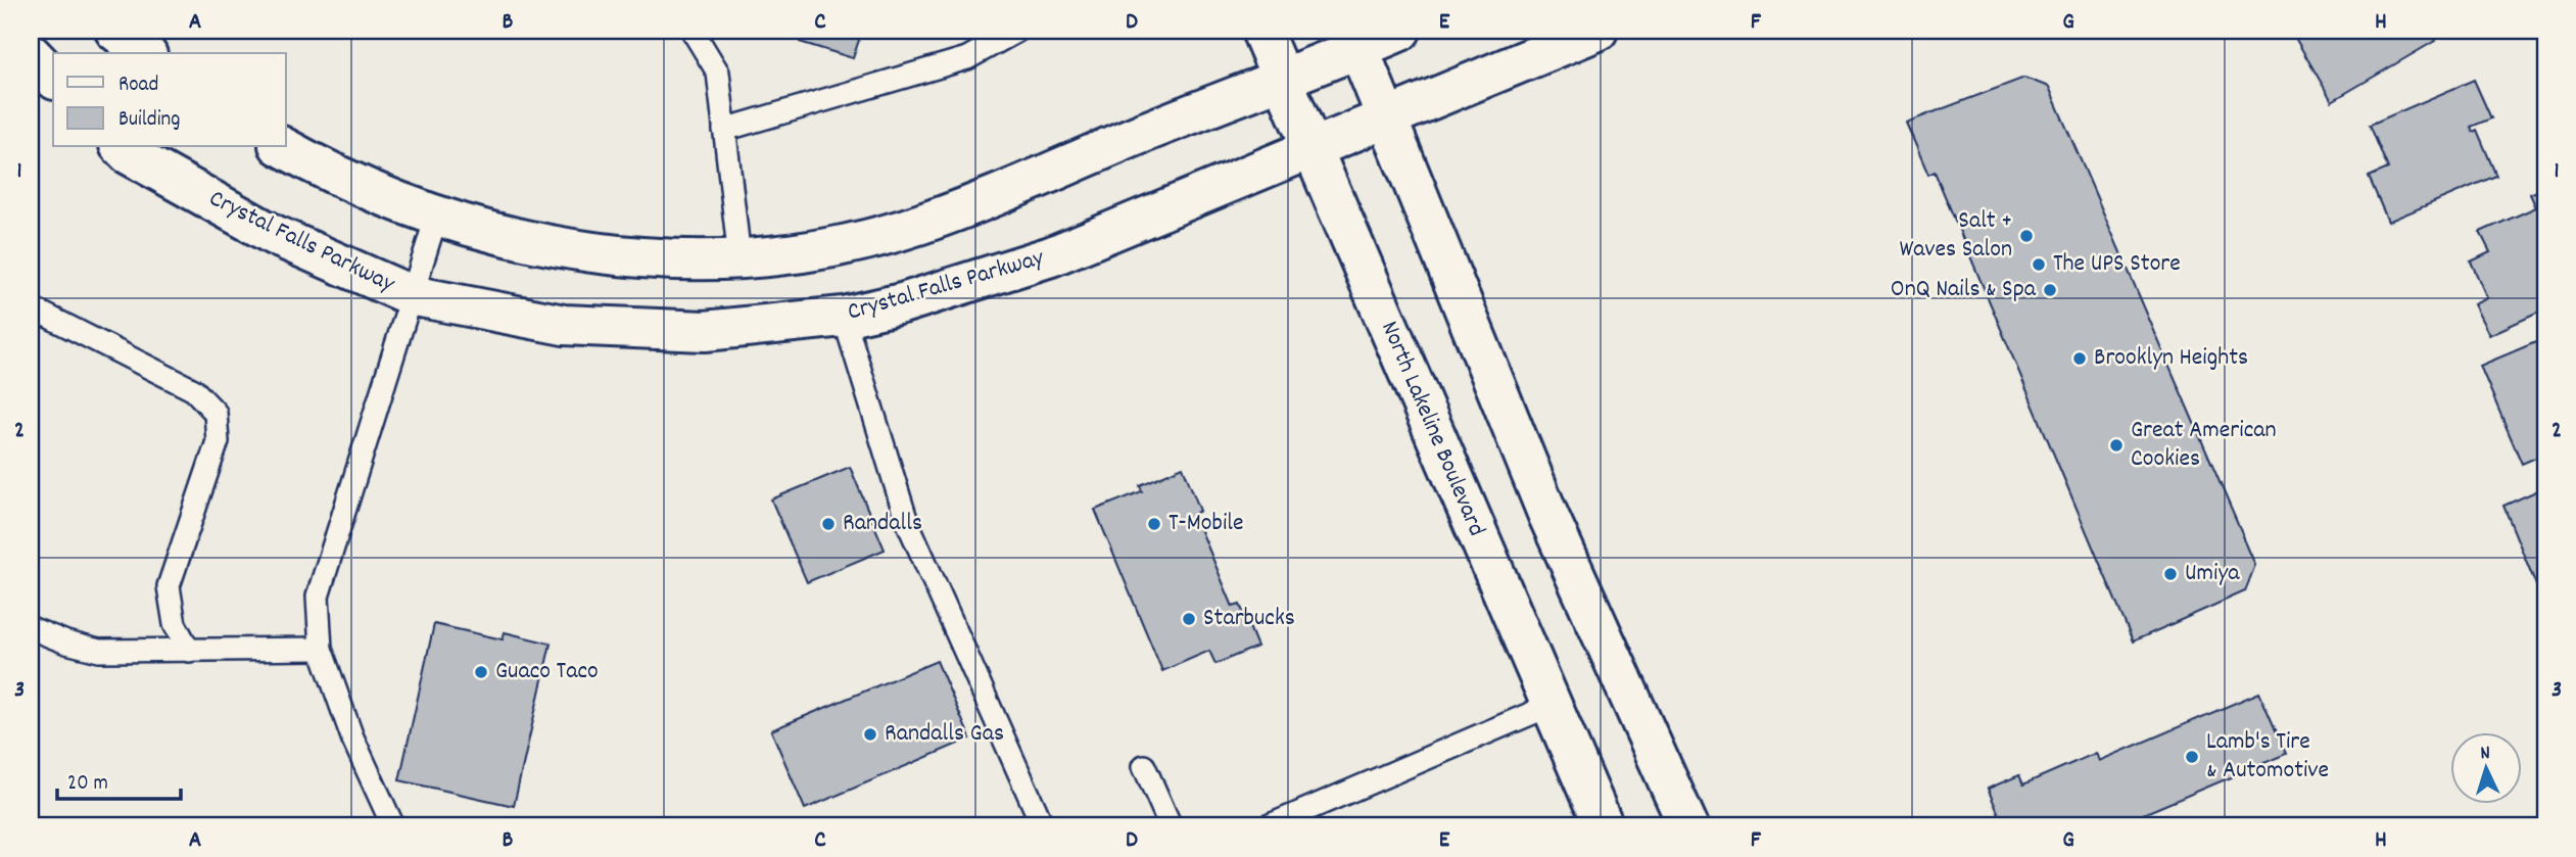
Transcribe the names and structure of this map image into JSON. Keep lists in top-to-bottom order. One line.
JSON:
{"streets":{"street":["Crystal Falls Parkway","North Lakeline Boulevard"]},"crossings":[["Crystal Falls Parkway","North Lakeline Boulevard"]],"places":["Salt + Waves Salon","The UPS Store","OnQ Nails & Spa","Brooklyn Heights","Great American Cookies","Randalls","T-Mobile","Umiya","Starbucks","Guaco Taco","Randalls Gas","Lamb's Tire & Automotive"],"legend":["Road","Building"],"scale_bar":"20 m","north":"top","grid":{"columns":["A","B","C","D","E","F","G","H"],"rows":["1","2","3"]}}
